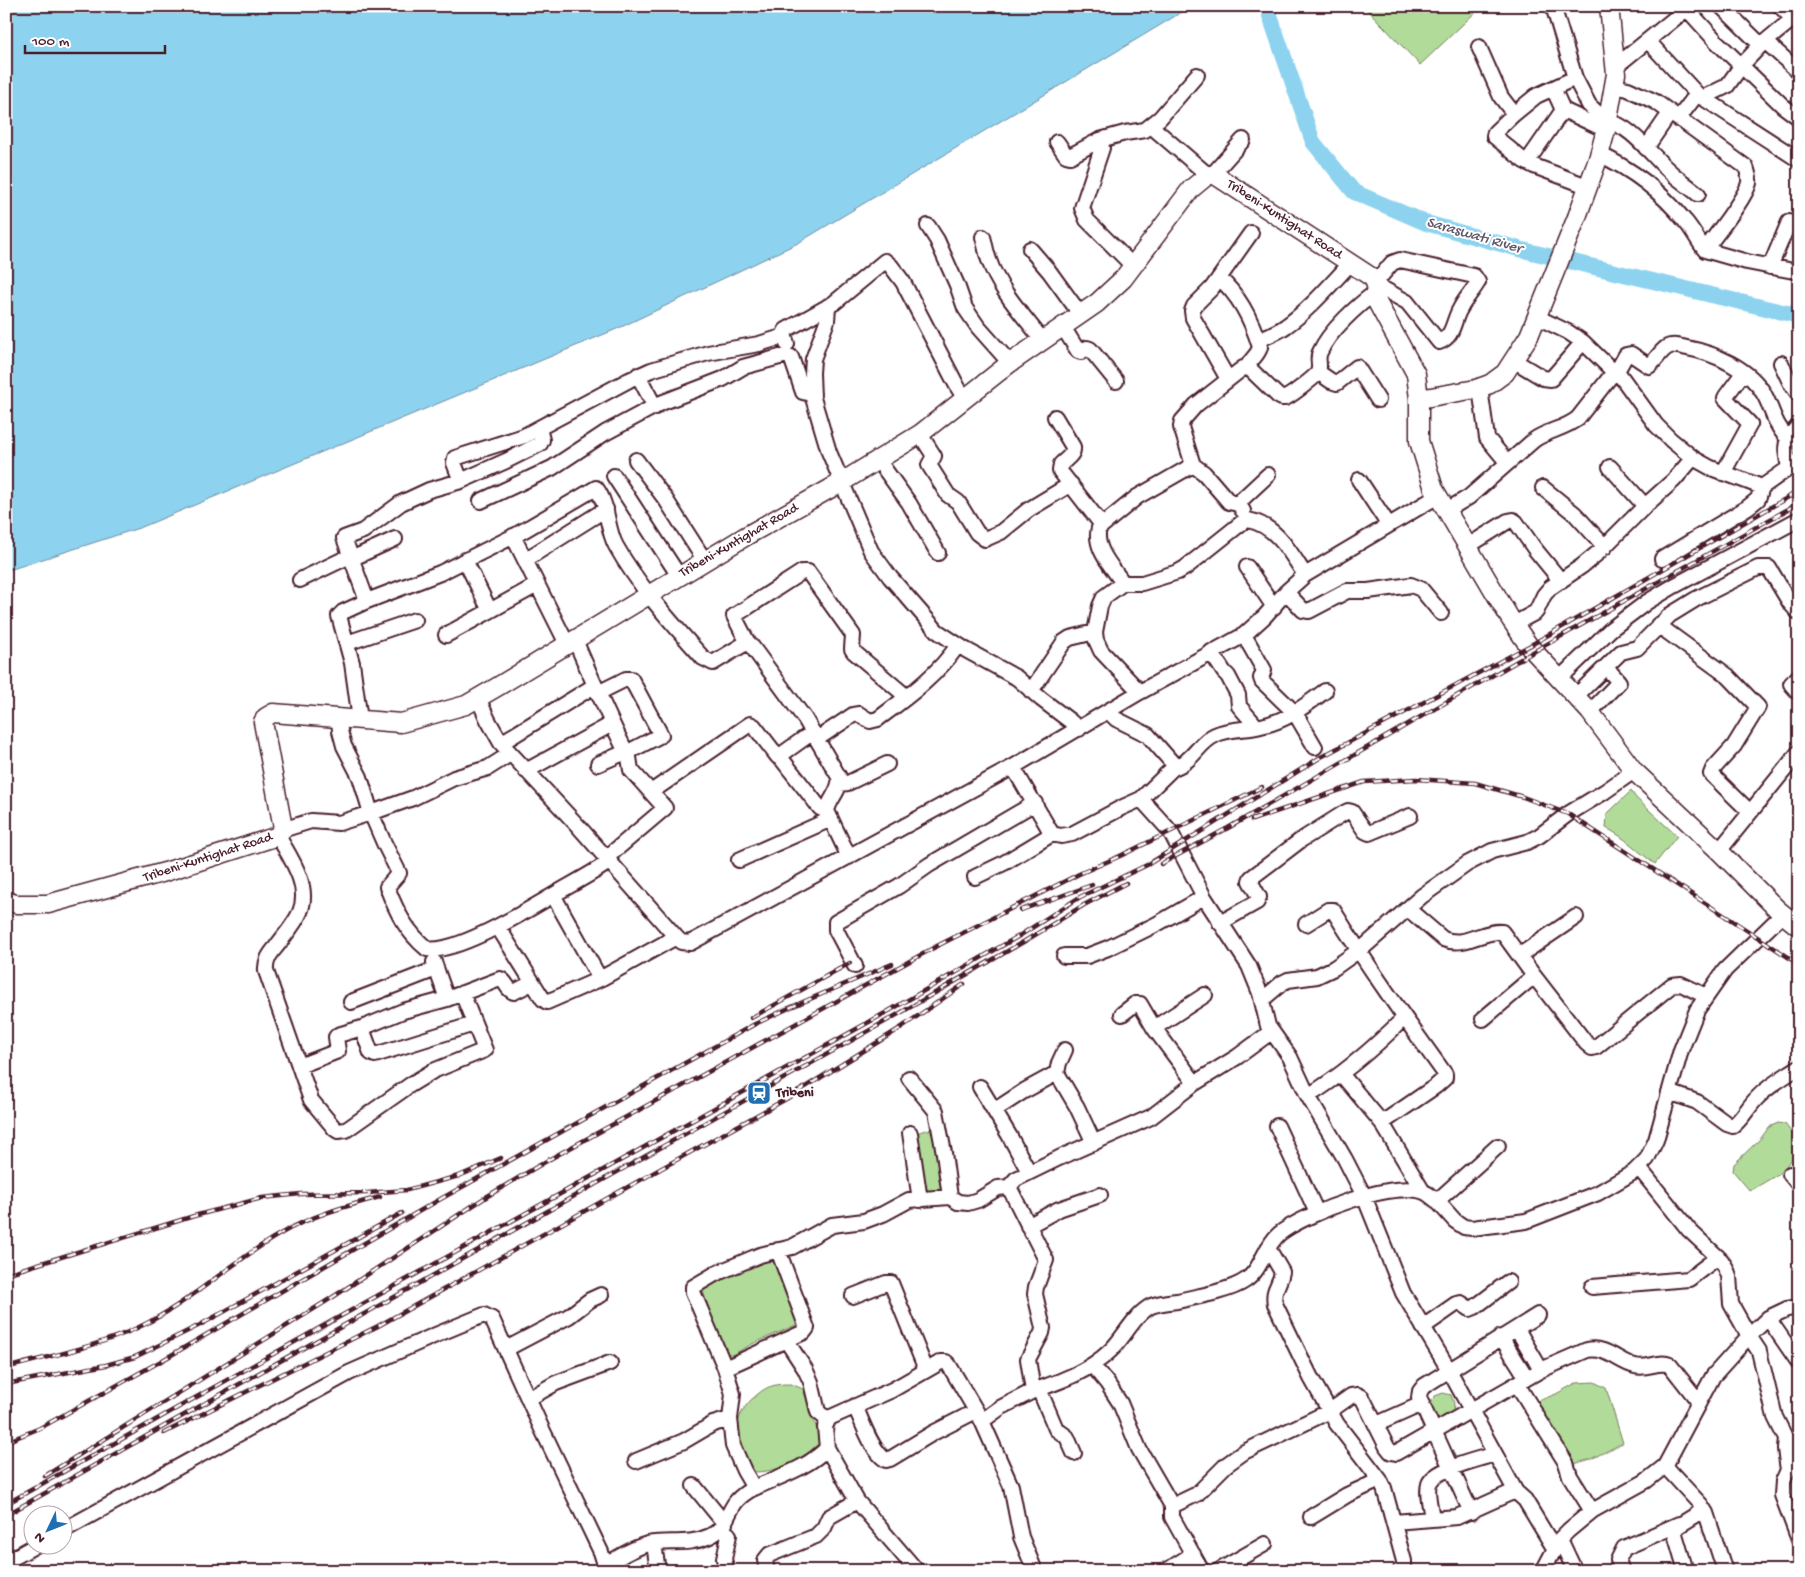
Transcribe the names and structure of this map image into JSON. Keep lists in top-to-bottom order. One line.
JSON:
{"streets":{"main road":["Tribeni-Kuntighat Road"]},"water":["Saraswati River"],"places":{"station":["Tribeni"]},"scale_bar":"100 m","north":"bottom left"}
